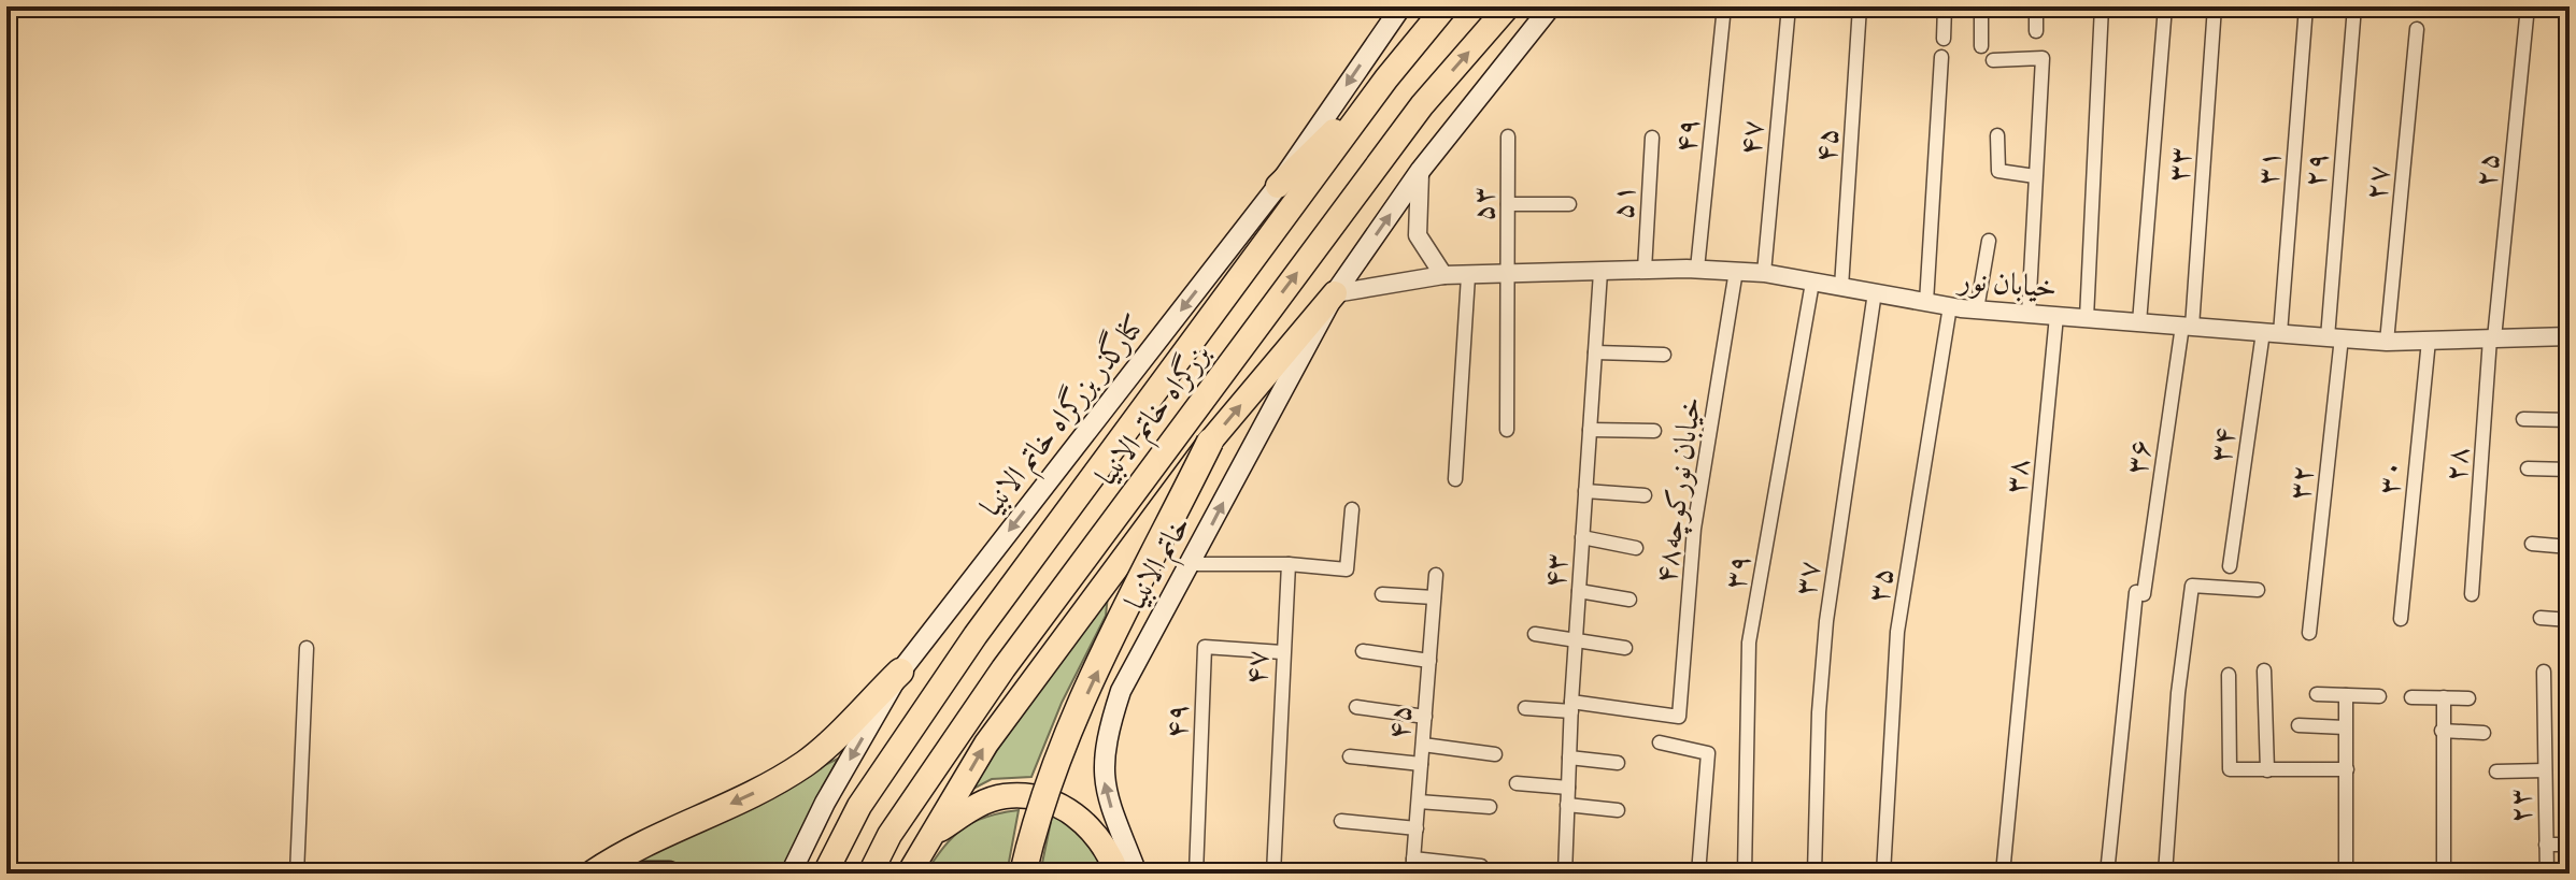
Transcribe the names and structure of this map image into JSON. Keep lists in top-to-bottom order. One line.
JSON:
{"streets":{"highway":["بزرگراه خاتم الانبیا"],"main road":["کنارگذر بزرگراه خاتم الانبیا","خاتم الانبیا"],"street":["۴۹","۴۷","۴۵","۳۳","۳۱","۲۹","۲۵","۲۷","۵۱","۵۳","خیابان نور","۳۴","۳۶","۲۸","۳۸","۳۰","۳۲","خیابان نورکوچه۴۸","۴۳","۳۹","۳۷","۳۵","۲۳"]},"crossings":[["۴۹","۴۷"],["۴۹","خیابان نور"],["۴۷","خیابان نور"],["۴۵","خیابان نور"],["۳۳","خیابان نور"],["۳۳","۳۶"],["۳۱","خیابان نور"],["۳۱","۳۴"],["۲۹","خیابان نور"],["۲۹","۳۲"],["۲۵","خیابان نور"],["۲۵","۲۸"],["۲۷","خیابان نور"],["۵۱","خیابان نور"],["۵۳","خیابان نور"],["خیابان نور","۳۴"],["خیابان نور","۳۶"],["خیابان نور","۲۸"],["خیابان نور","۳۸"],["خیابان نور","۳۰"],["خیابان نور","۳۲"],["خیابان نور","خیابان نورکوچه۴۸"],["خیابان نور","خاتم الانبیا"],["خیابان نور","۴۳"],["خیابان نور","۳۹"],["خیابان نور","۳۷"],["خیابان نور","۳۵"],["خیابان نورکوچه۴۸","۴۳"]],"one_way":["کنارگذر بزرگراه خاتم الانبیا","خاتم الانبیا"]}
